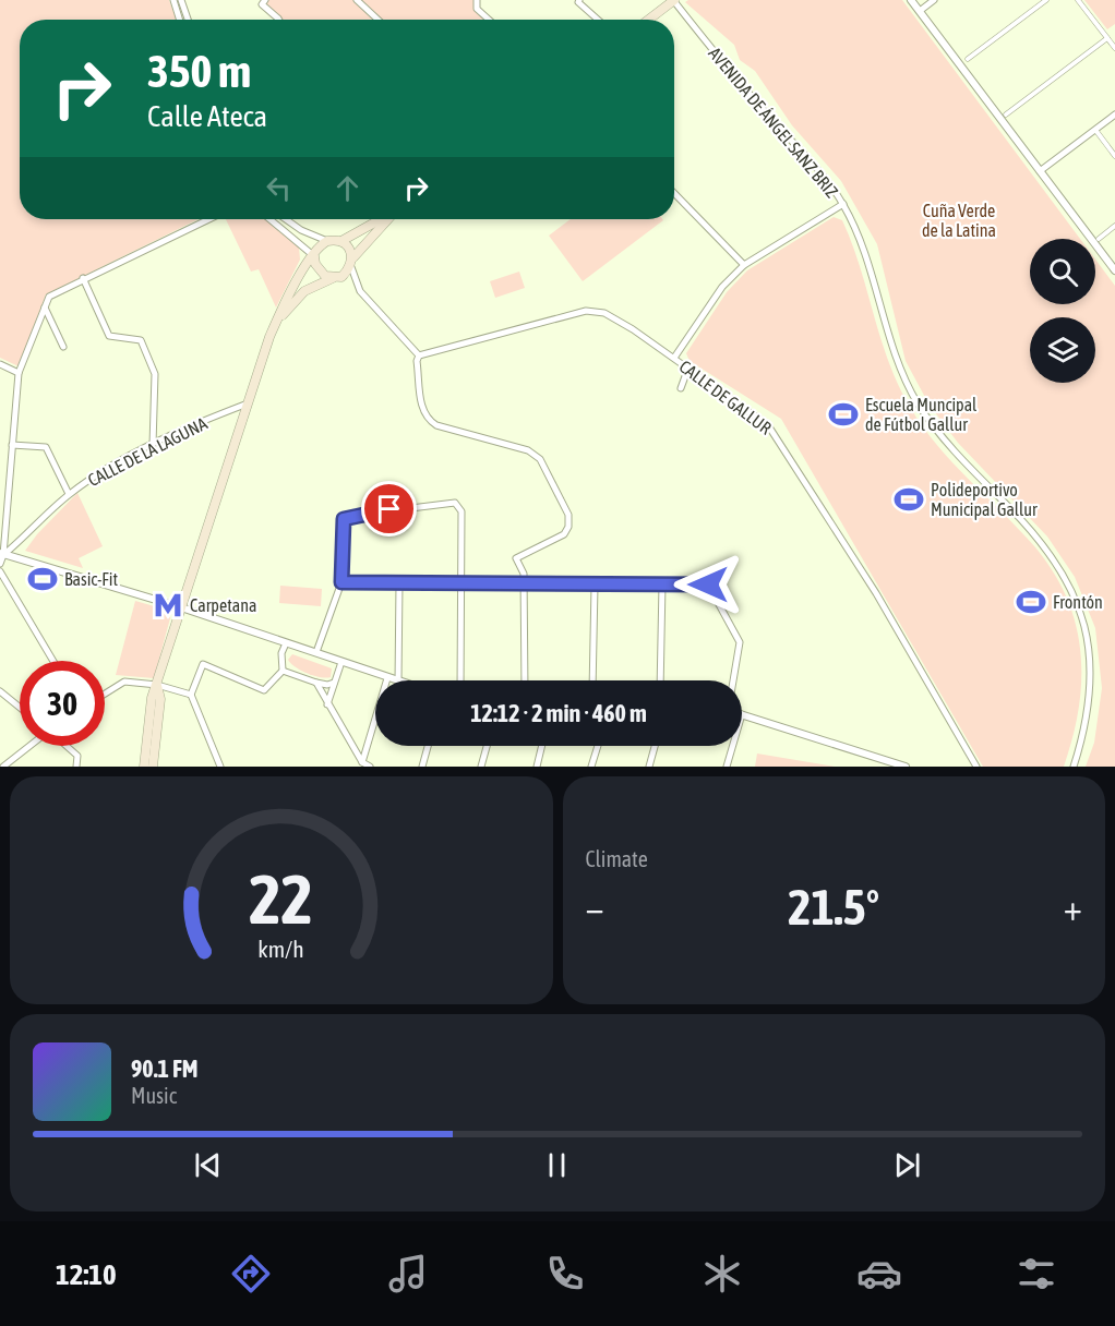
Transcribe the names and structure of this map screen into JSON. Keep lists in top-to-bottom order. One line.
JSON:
{"streets":{"street":["AVENIDA DE ÁNGEL SANZ BRIZ","CALLE DE GALLUR","CALLE DE LA LAGUNA"]},"parks":["Cuña Verde de la Latina"],"places":{"sports":["Escuela Muncipal de Fútbol Gallur","Polideportivo Municipal Gallur","Basic-Fit","Frontón"],"metro station":["Carpetana"]},"page":{"turn":["350 m","Calle Ateca"],"limit":"30","trip":"12:12 · 2 min · 460 m","tile":"Climate","heat":["−","21.5°","+"],"song":["90.1 FM","Music"],"tabs":"12:10","gauge":["22","km/h"]}}
